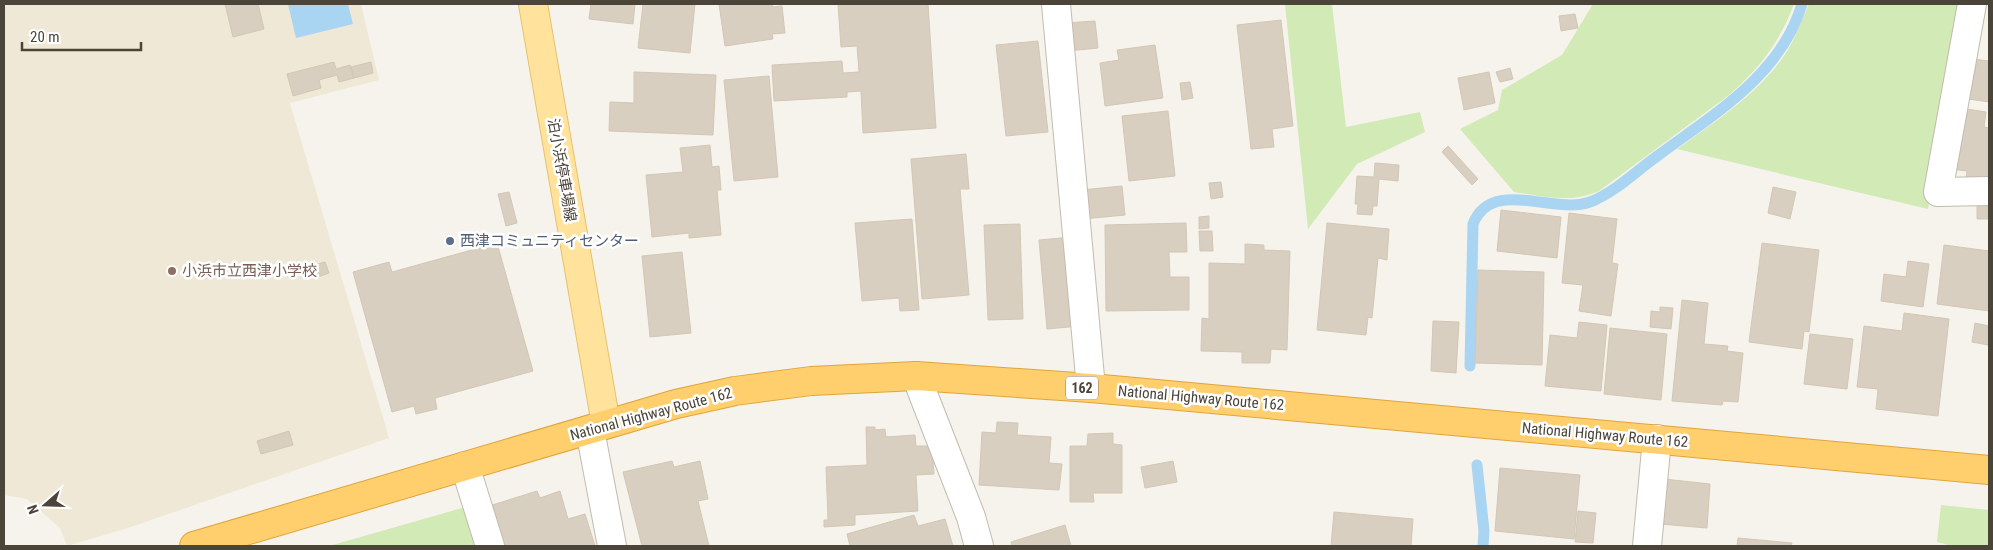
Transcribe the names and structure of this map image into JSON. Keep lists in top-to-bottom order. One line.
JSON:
{"streets":{"highway":["162","National Highway Route 162"],"main road":["泊小浜停車場線"]},"crossings":[["泊小浜停車場線","National Highway Route 162"]],"places":["西津コミュニティセンター","小浜市立西津小学校"],"scale_bar":"20 m","north":"left"}
